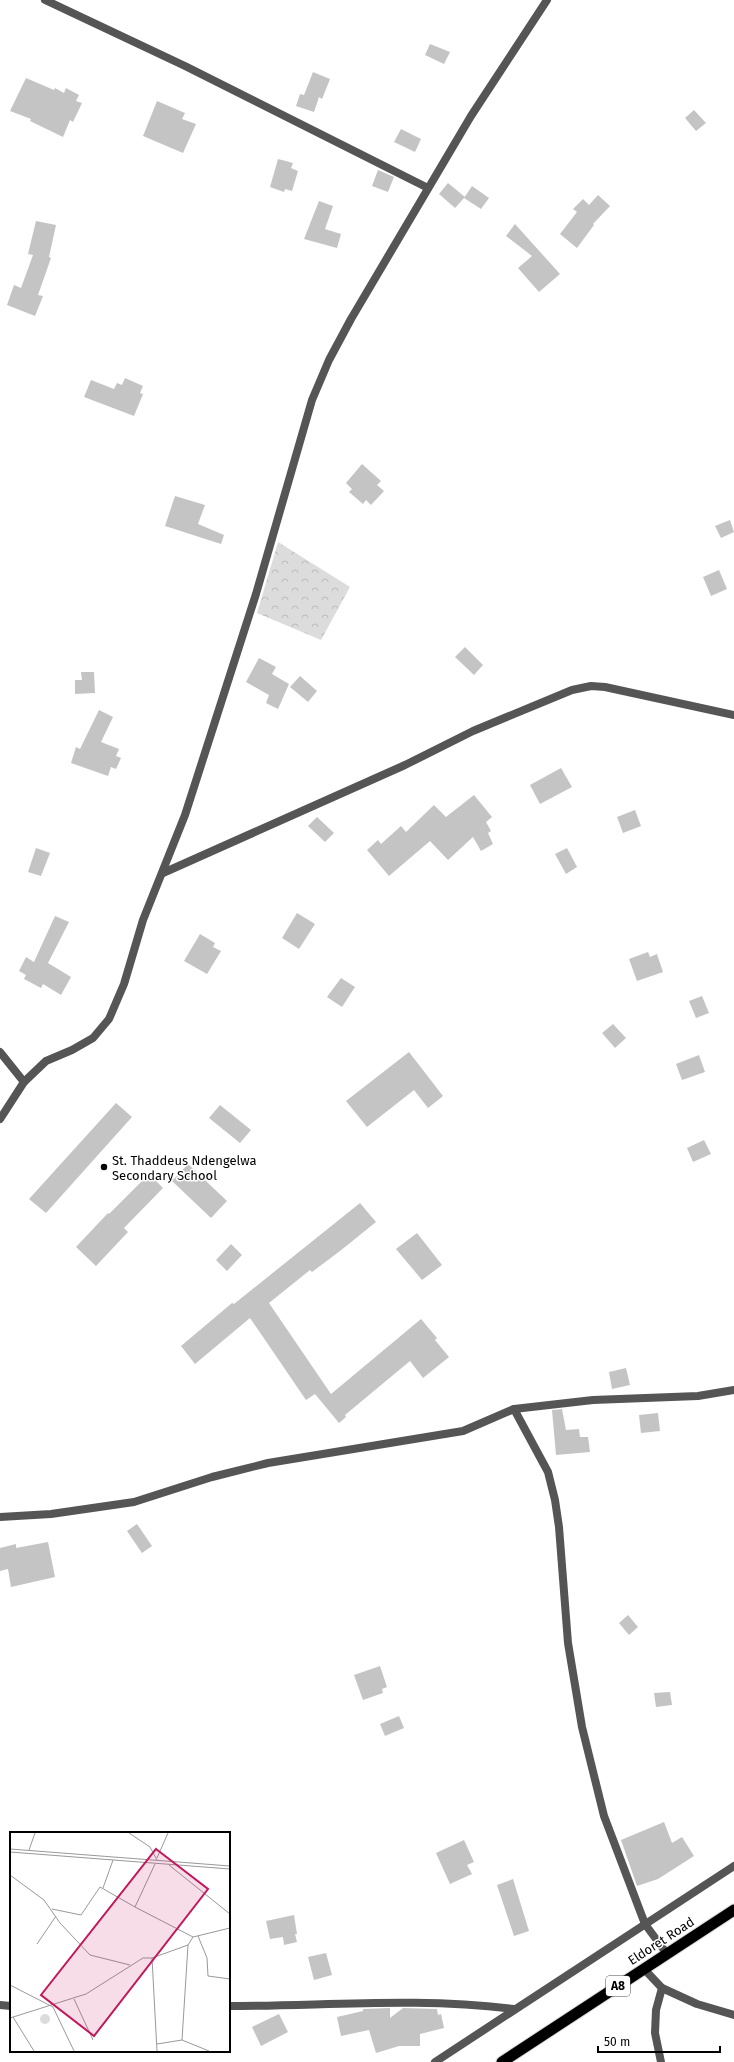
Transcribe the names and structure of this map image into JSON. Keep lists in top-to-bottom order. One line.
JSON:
{"streets":{"highway":["Eldoret Road","A8"]},"places":["St. Thaddeus Ndengelwa Secondary School"],"scale_bar":"50 m"}
